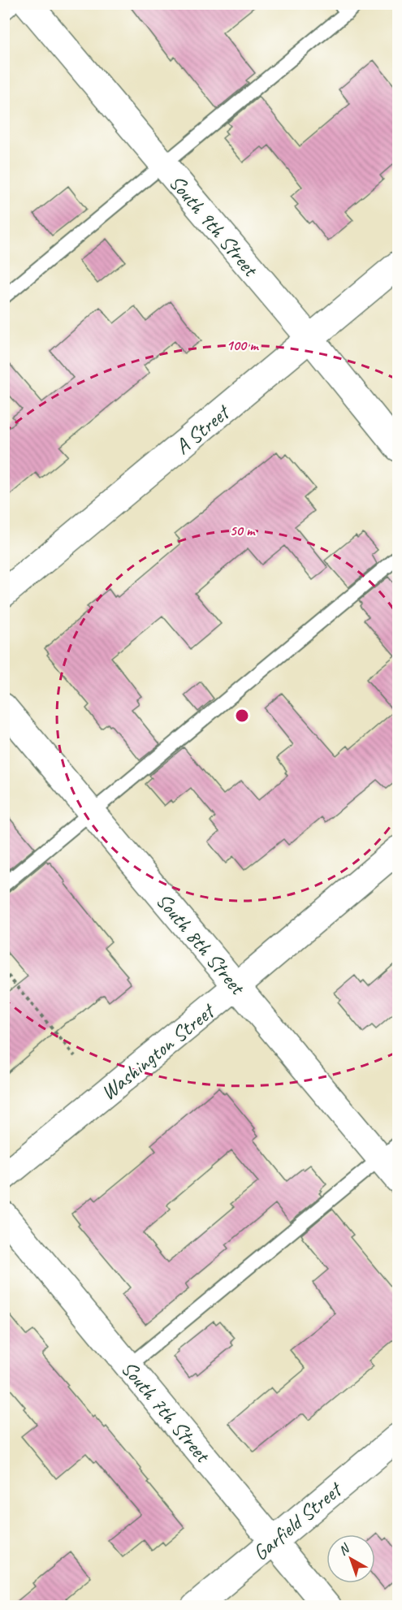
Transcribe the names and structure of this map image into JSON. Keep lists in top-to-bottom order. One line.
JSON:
{"streets":{"street":["South 9th Street","A Street","South 8th Street","Washington Street","South 7th Street","Garfield Street"]},"crossings":[["South 9th Street","A Street"],["South 8th Street","Washington Street"],["South 7th Street","Garfield Street"]],"north":"top left","rings":["100 m","50 m"]}
